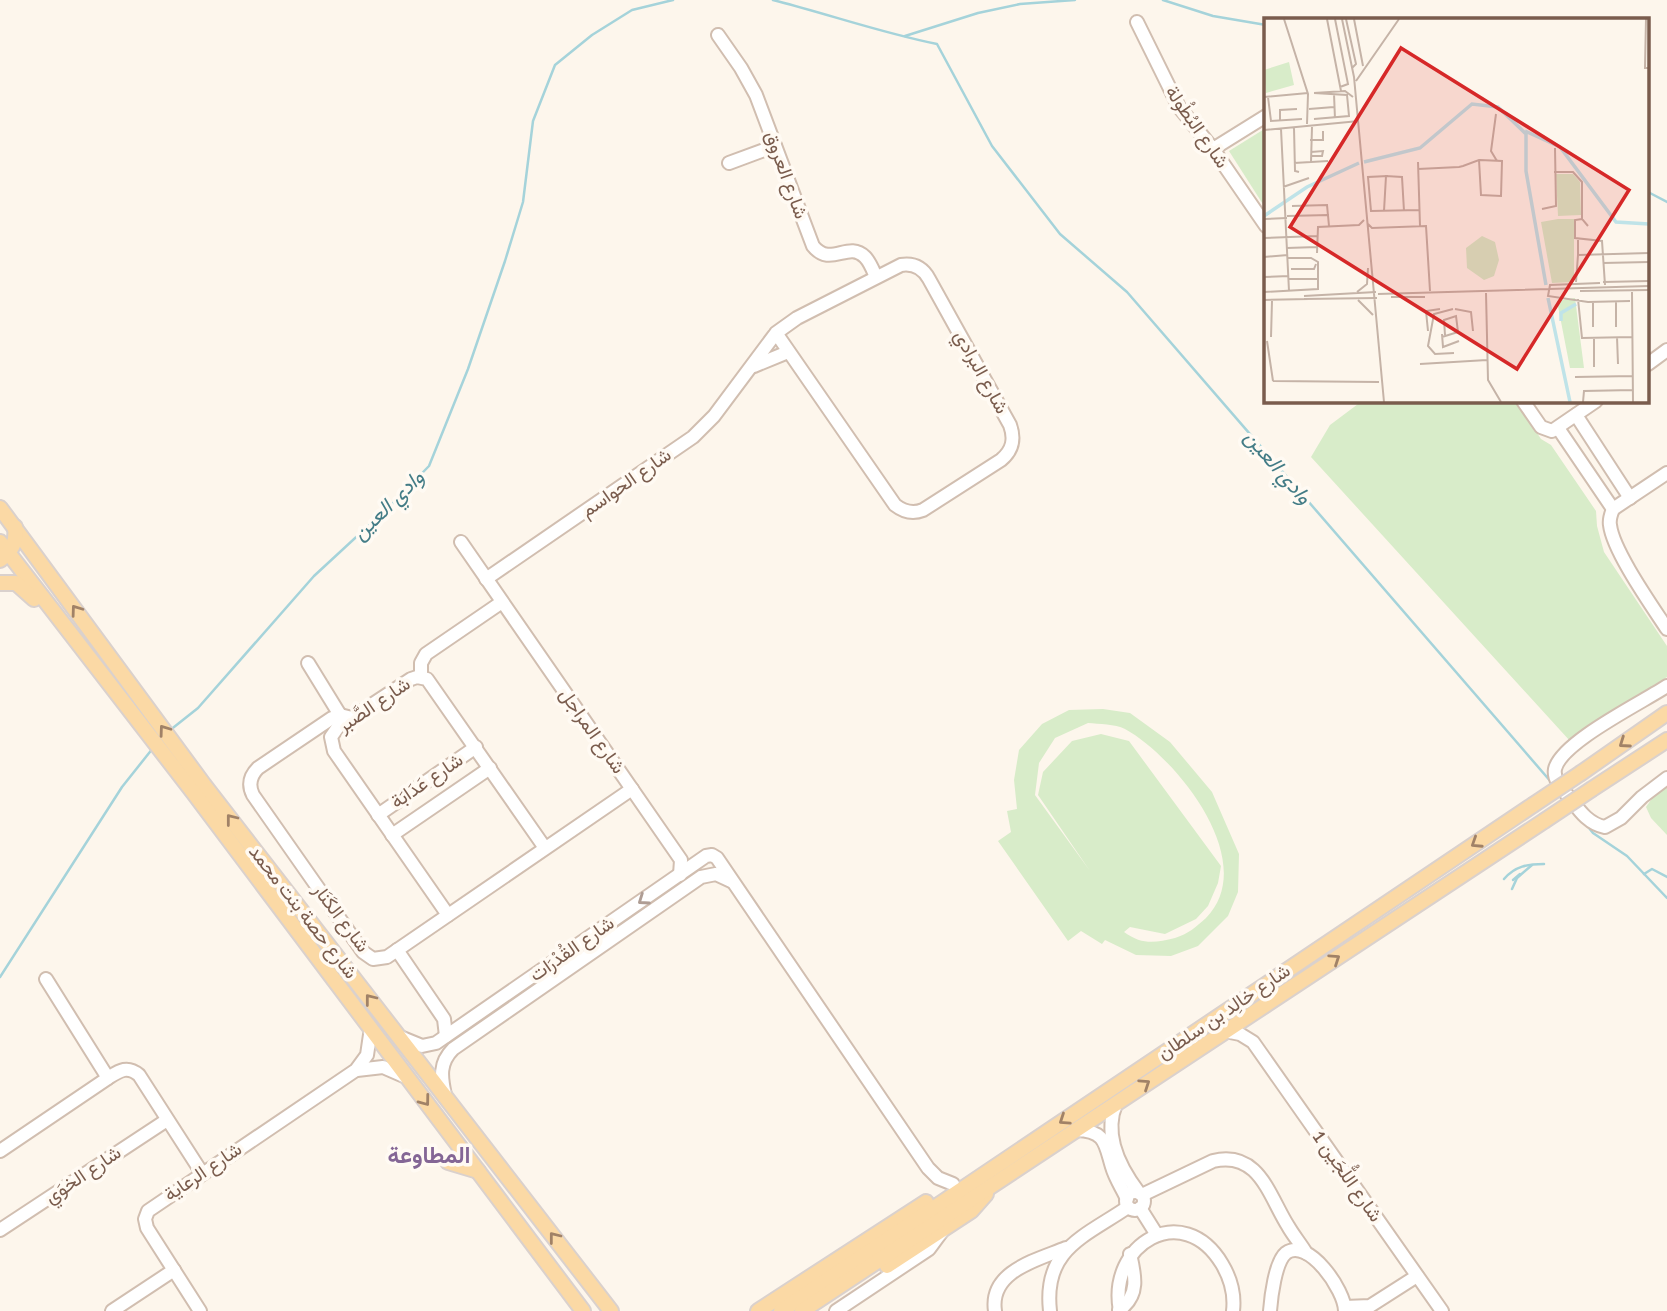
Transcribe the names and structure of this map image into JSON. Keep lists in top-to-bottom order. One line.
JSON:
{"streets":{"main road":["شارع حصة بنت محمد","شارع خالِد بن سلطان"],"street":["شارع البُطُولة","شارع العروق","شارع البرادي","شارع الحواسم","شارع الصَّبر","شارع المراجل","شارع عَدَابَة","شارع الكَنَار","شارع القُدْرَات","شارع الرعاية","شارع الخوَي","شارع اللُّجَين 1"]},"crossings":[["شارع العروق","شارع البرادي"],["شارع البرادي","شارع الحواسم"],["شارع الحواسم","شارع المراجل"],["شارع الصَّبر","شارع عَدَابَة"],["شارع الصَّبر","شارع الكَنَار"],["شارع المراجل","شارع الكَنَار"],["شارع حصة بنت محمد","شارع القُدْرَات"]],"districts":["المطاوعة"],"water":["وادي العين"]}
